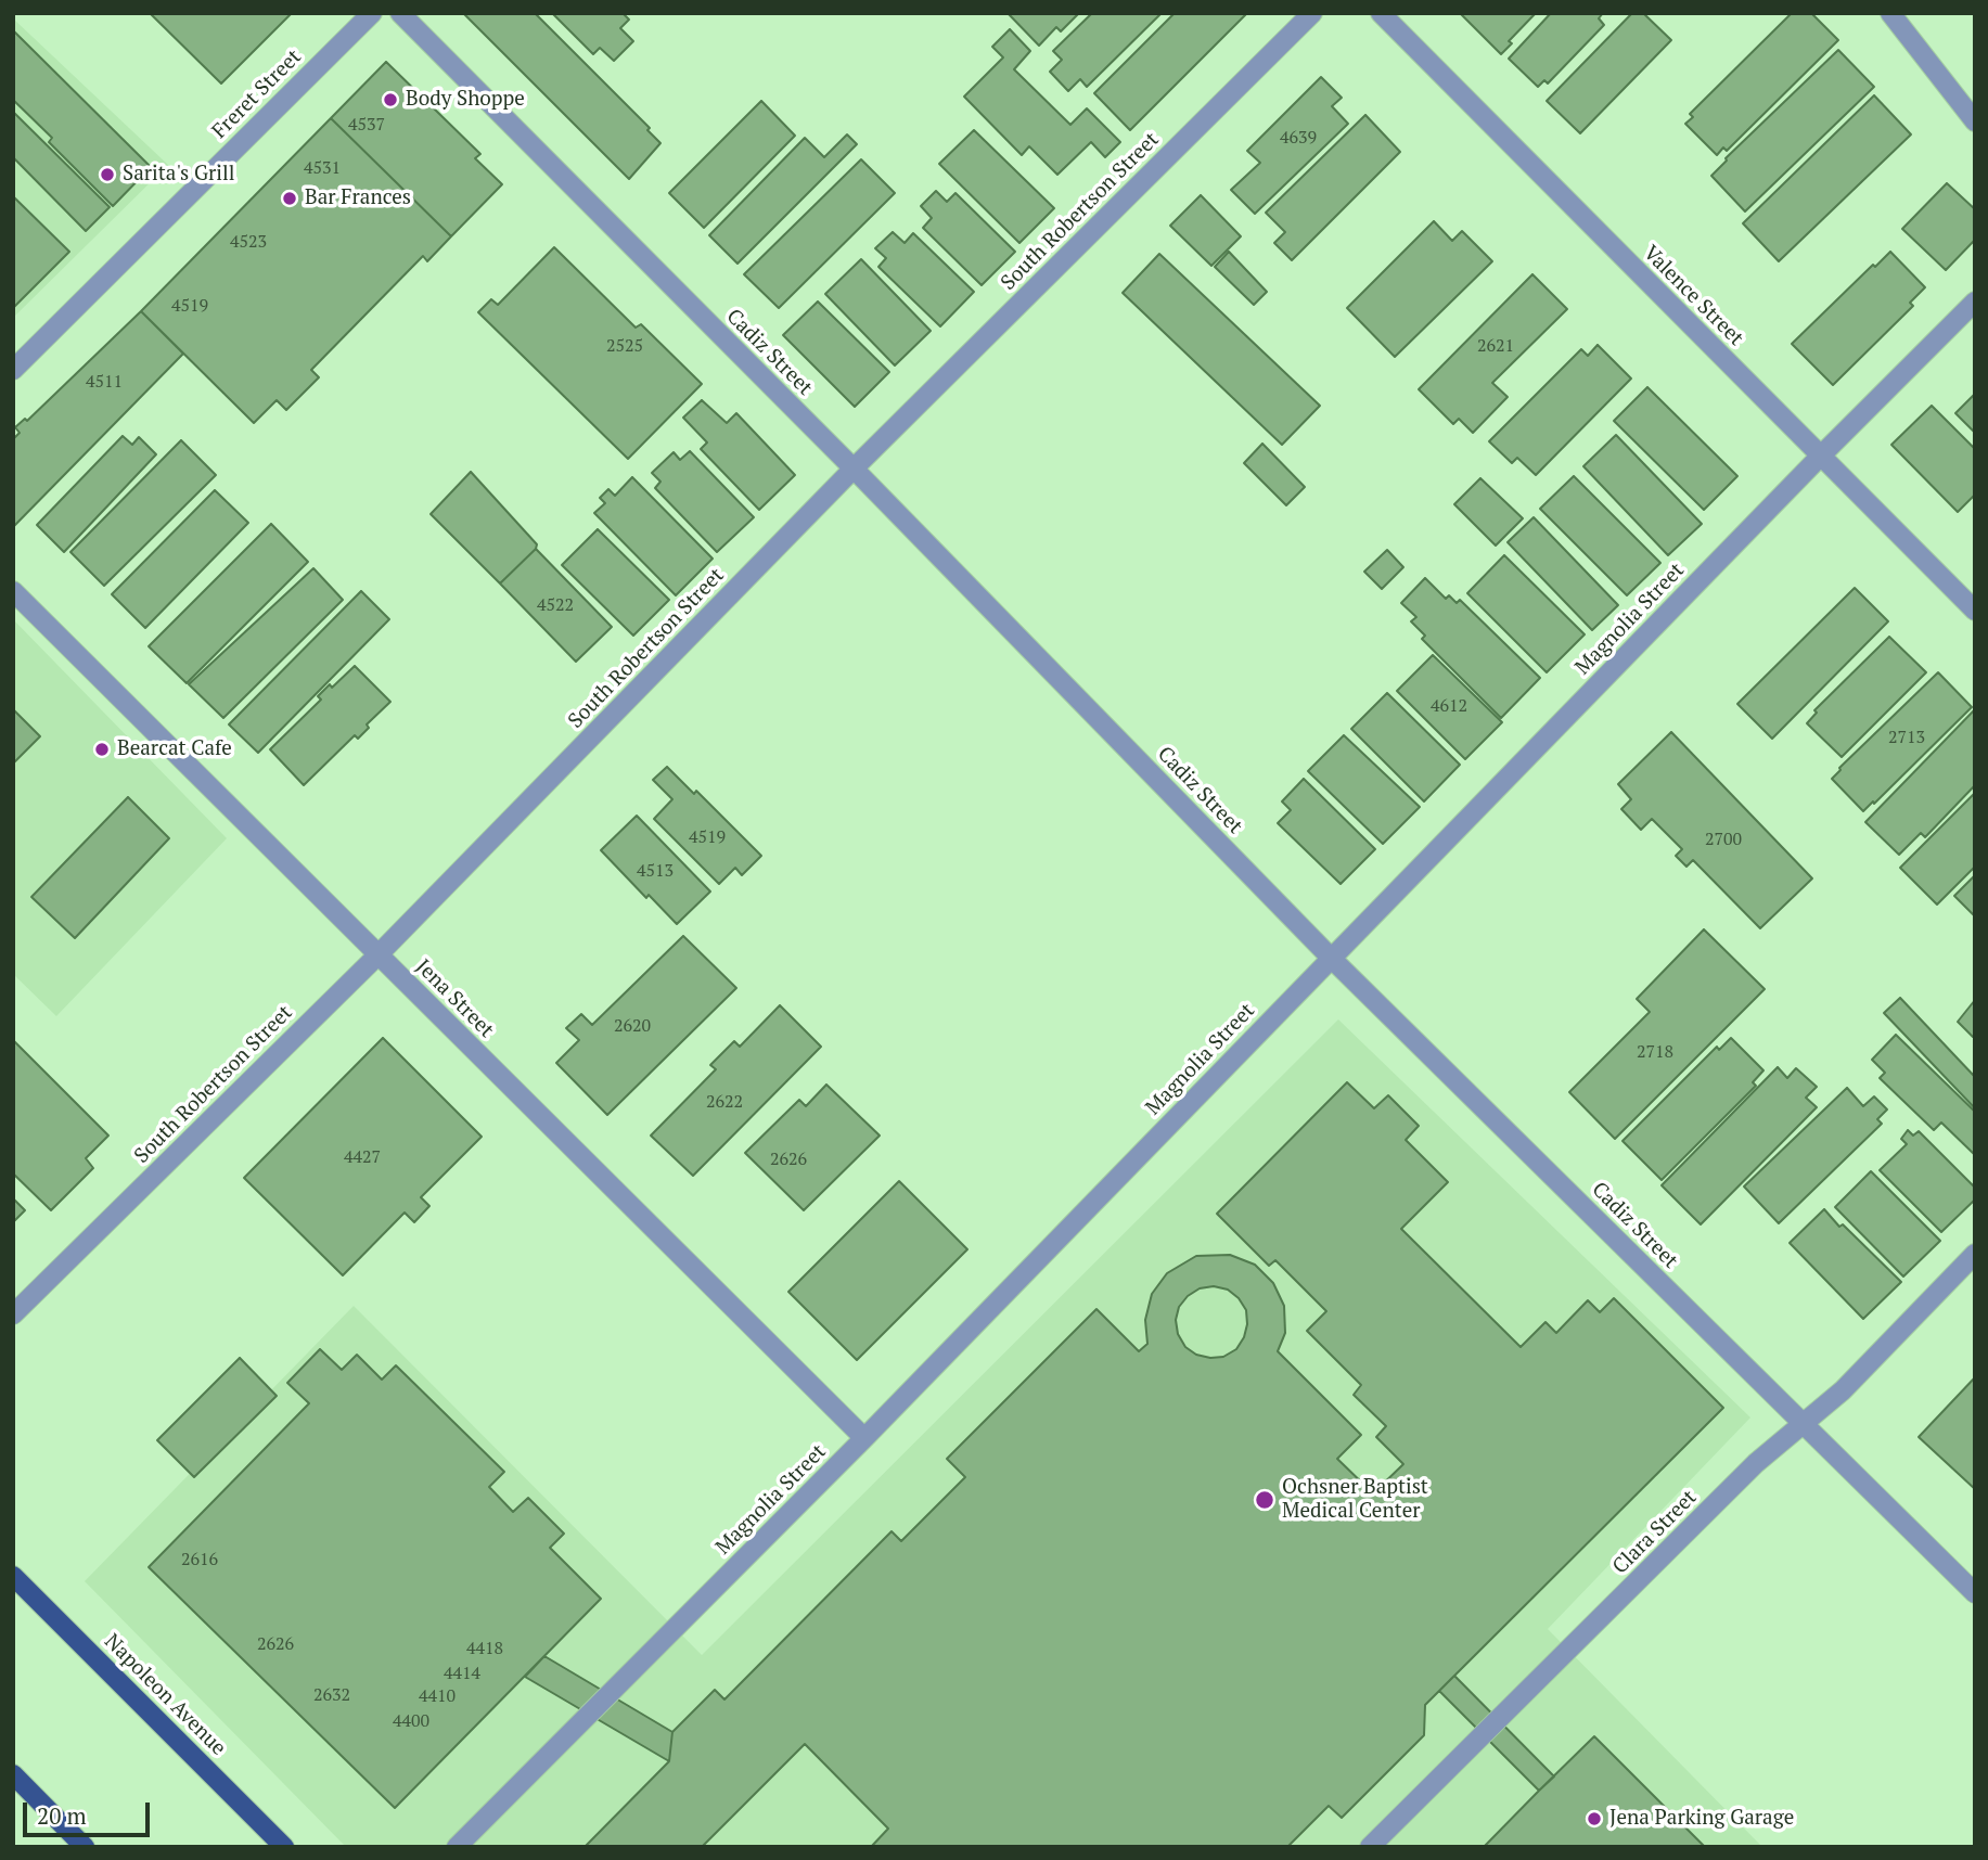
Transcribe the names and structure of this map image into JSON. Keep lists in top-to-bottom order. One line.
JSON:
{"streets":{"main road":["Napoleon Avenue"],"street":["Freret Street","South Robertson Street","Valence Street","Cadiz Street","Magnolia Street","Jena Street","Clara Street"]},"crossings":[["South Robertson Street","Cadiz Street"],["South Robertson Street","Jena Street"],["Valence Street","Magnolia Street"],["Cadiz Street","Magnolia Street"],["Cadiz Street","Clara Street"],["Magnolia Street","Jena Street"]],"places":["Body Shoppe","Sarita's Grill","Bar Frances","Bearcat Cafe","Ochsner Baptist Medical Center","Jena Parking Garage"],"house_numbers":["4537","4639","4531","4523","4519","2525","2621","4511","4522","4612","2713","4519","2700","4513","2620","2718","2622","4427","2626","2616","2626","4418","4414","2632","4410","4400"],"scale_bar":"20 m"}
